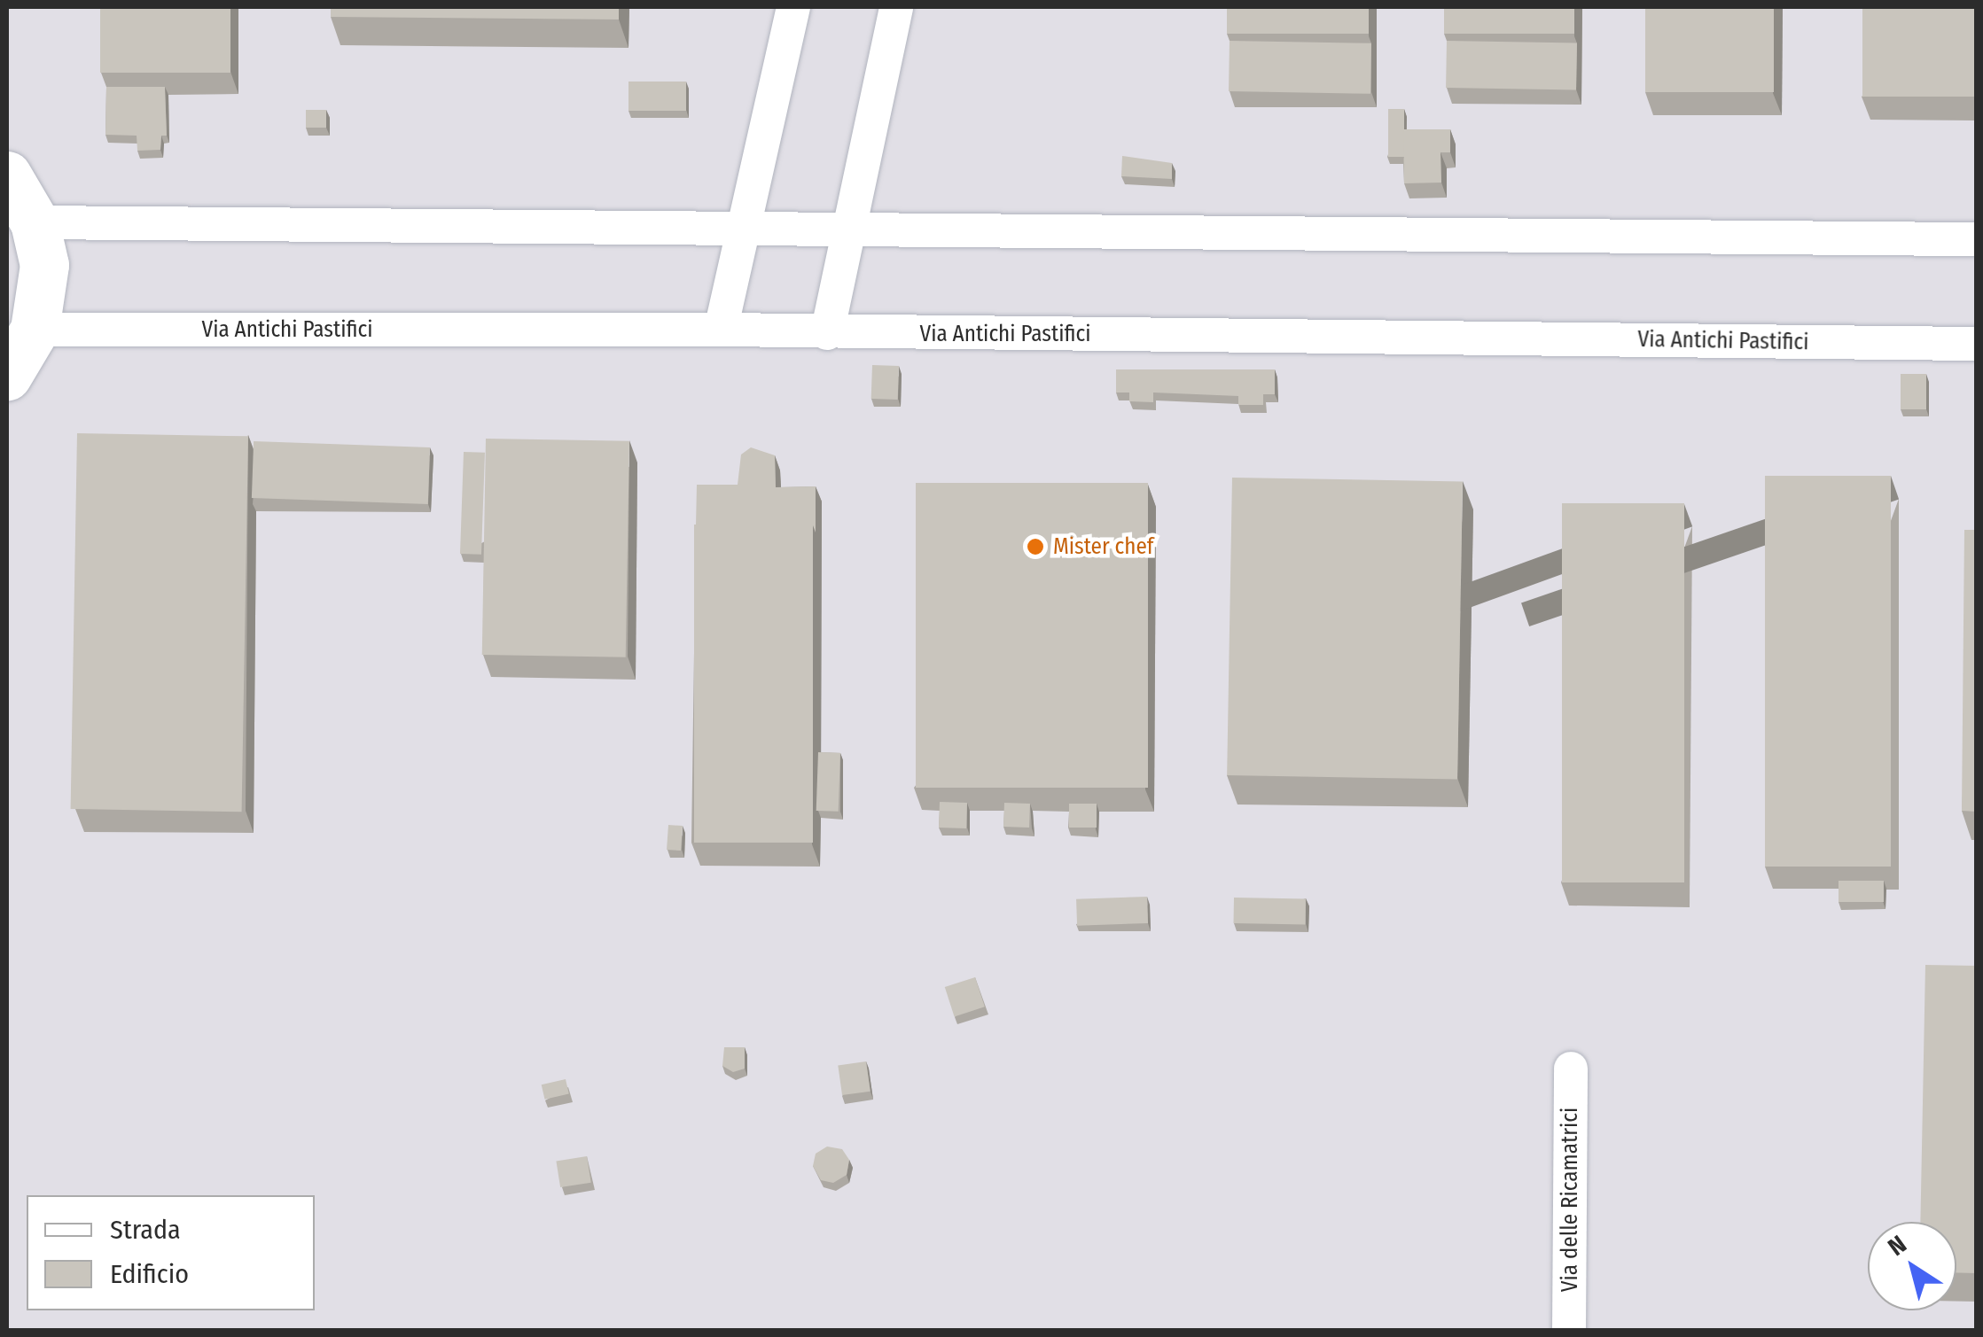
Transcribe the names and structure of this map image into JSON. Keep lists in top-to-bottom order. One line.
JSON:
{"streets":{"street":["Via Antichi Pastifici","Via delle Ricamatrici"]},"places":["Mister chef"],"legend":["Strada","Edificio"],"north":"top left"}
